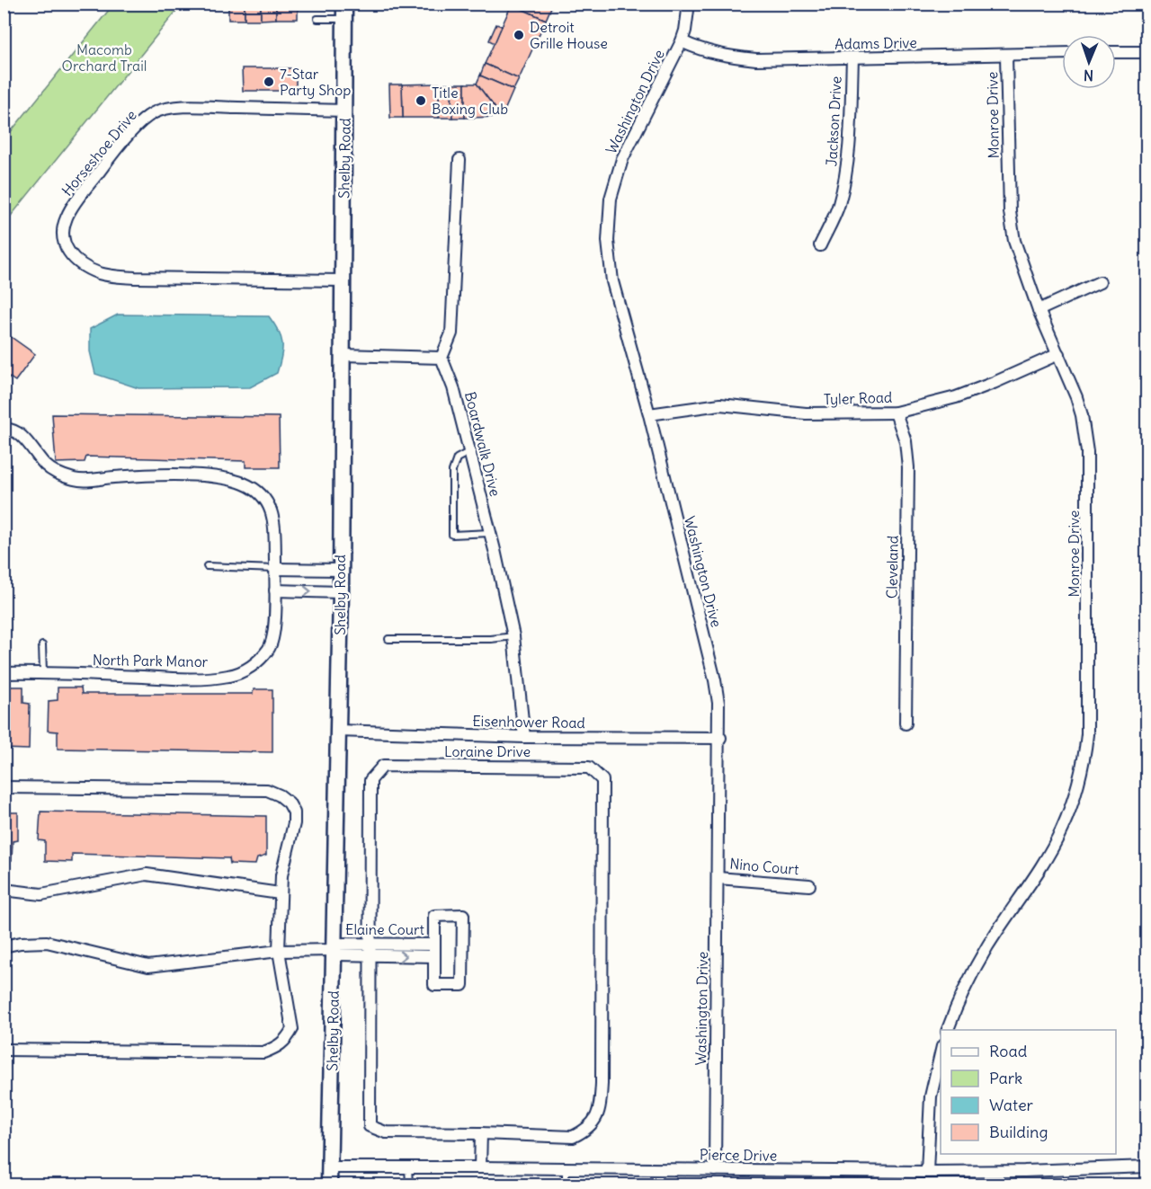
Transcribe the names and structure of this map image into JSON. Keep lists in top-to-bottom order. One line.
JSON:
{"streets":{"street":["Adams Drive","Washington Drive","Monroe Drive","Jackson Drive","Horseshoe Drive","Shelby Road","Tyler Road","Boardwalk Drive","Cleveland","North Park Manor","Eisenhower Road","Loraine Drive","Nino Court","Elaine Court","Pierce Drive"]},"crossings":[["Adams Drive","Washington Drive"],["Adams Drive","Monroe Drive"],["Adams Drive","Jackson Drive"],["Washington Drive","Tyler Road"],["Washington Drive","Eisenhower Road"],["Washington Drive","Nino Court"],["Washington Drive","Pierce Drive"],["Monroe Drive","Tyler Road"],["Horseshoe Drive","Shelby Road"],["Shelby Road","Eisenhower Road"],["Shelby Road","Elaine Court"],["Shelby Road","Pierce Drive"],["Tyler Road","Cleveland"],["Boardwalk Drive","Eisenhower Road"],["Loraine Drive","Elaine Court"]],"parks":["Macomb Orchard Trail"],"places":["Detroit Grille House","7-Star Party Shop","Title Boxing Club"],"legend":["Road","Park","Water","Building"],"north":"bottom"}
